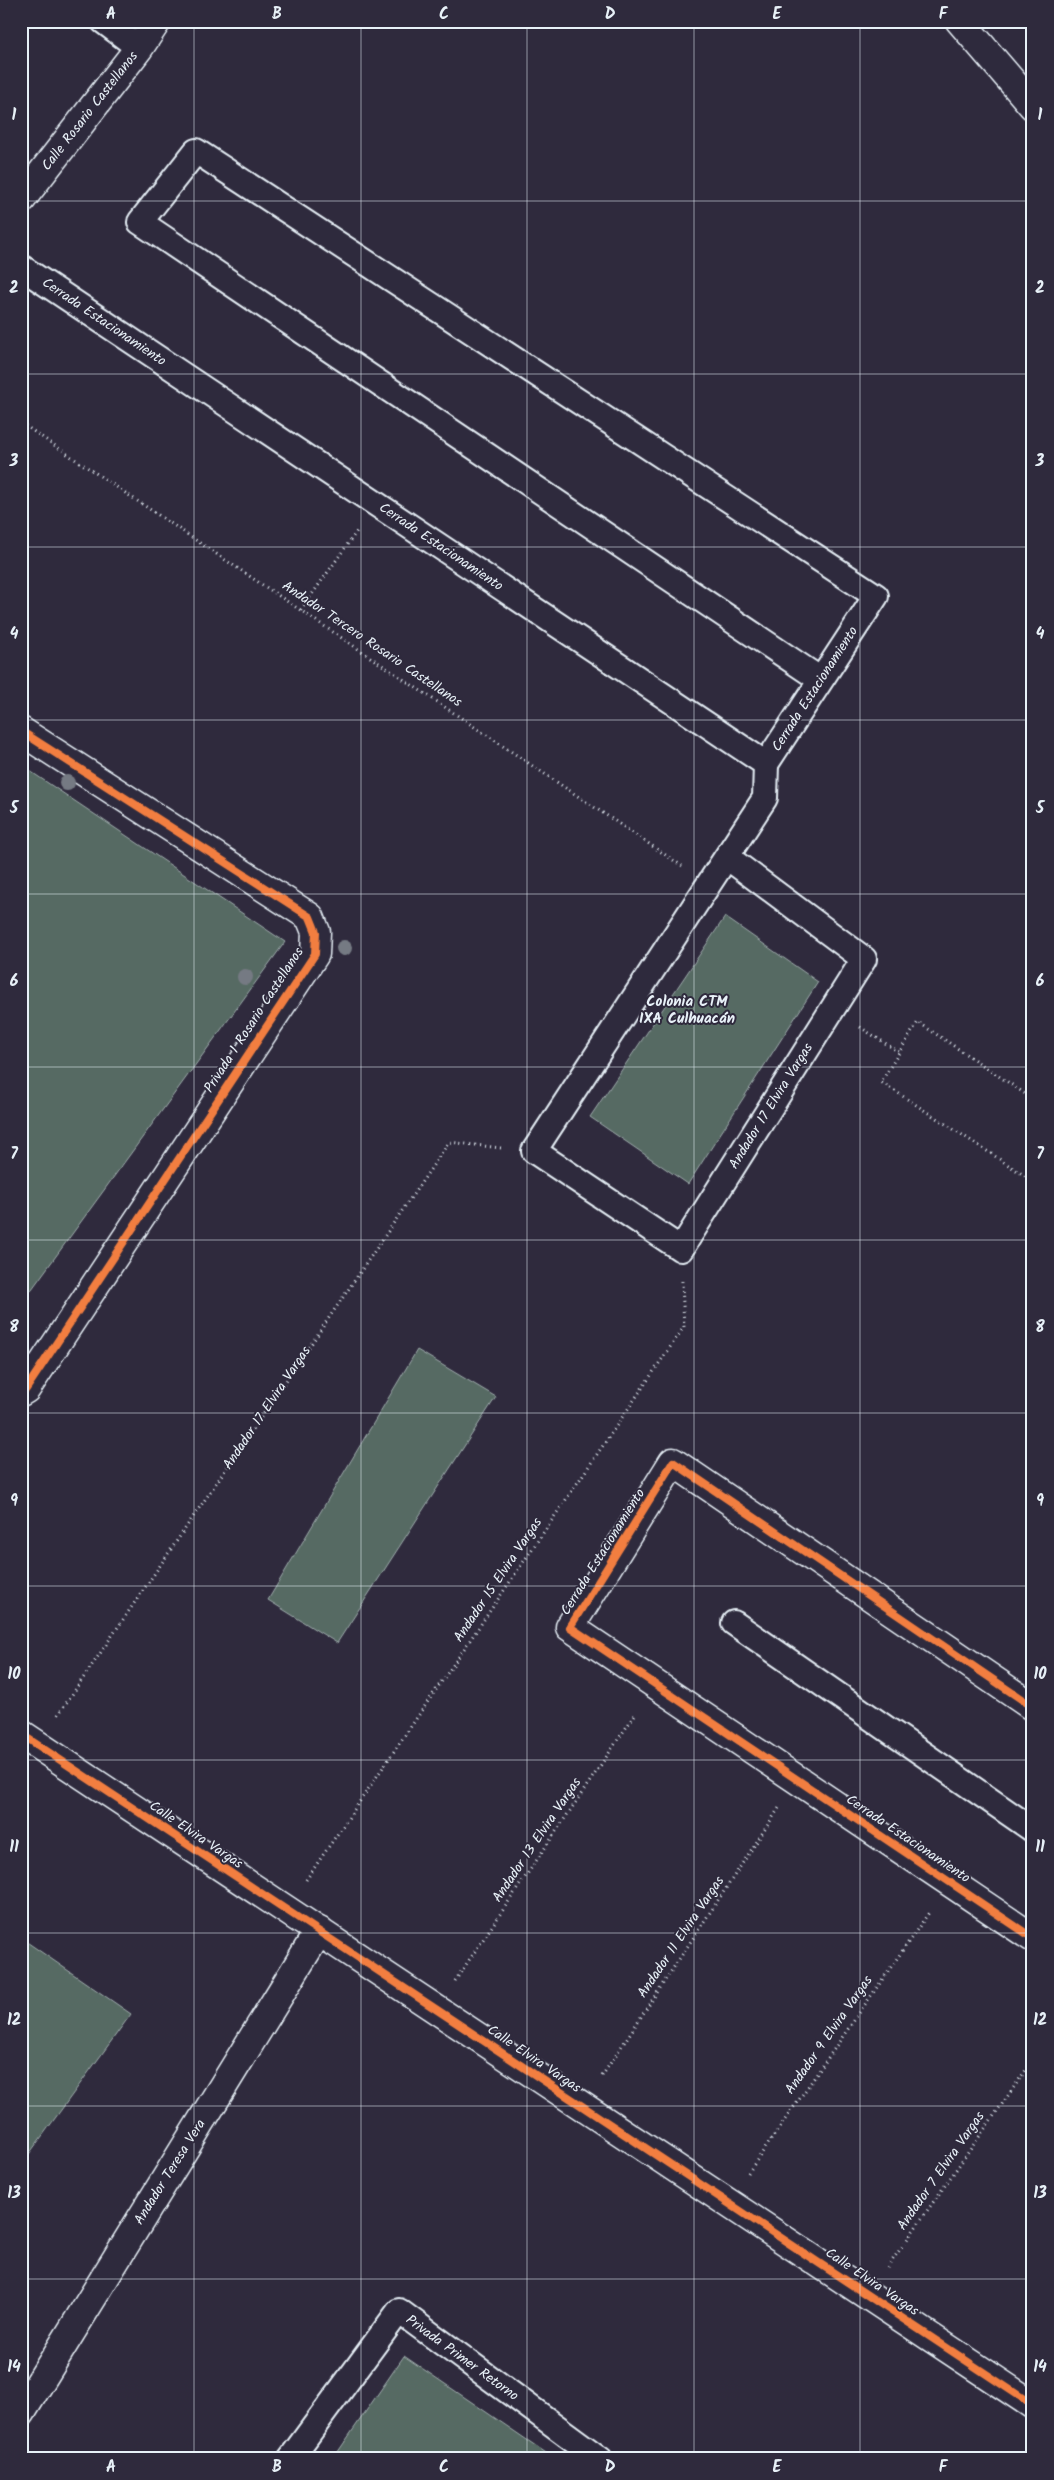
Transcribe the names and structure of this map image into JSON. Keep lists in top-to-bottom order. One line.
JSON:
{"streets":{"street":["Calle Rosario Castellanos","Cerrada Estacionamiento","Privada 1 Rosario Castellanos","Calle Elvira Vargas","Andador Teresa Vera"],"lane":["Andador 17 Elvira Vargas","Privada Primer Retorno"],"path":["Andador Tercero Rosario Castellanos","Andador 15 Elvira Vargas","Andador 13 Elvira Vargas","Andador 11 Elvira Vargas","Andador 9 Elvira Vargas","Andador 7 Elvira Vargas"]},"crossings":[["Cerrada Estacionamiento","Andador 13 Elvira Vargas"],["Cerrada Estacionamiento","Andador 11 Elvira Vargas"],["Cerrada Estacionamiento","Andador 9 Elvira Vargas"],["Andador 17 Elvira Vargas","Andador 15 Elvira Vargas"],["Andador 17 Elvira Vargas","Calle Elvira Vargas"],["Andador 15 Elvira Vargas","Calle Elvira Vargas"],["Calle Elvira Vargas","Andador 13 Elvira Vargas"],["Calle Elvira Vargas","Andador 11 Elvira Vargas"],["Calle Elvira Vargas","Andador 9 Elvira Vargas"],["Calle Elvira Vargas","Andador 7 Elvira Vargas"],["Calle Elvira Vargas","Andador Teresa Vera"]],"districts":["Colonia CTM IXA Culhuacán"],"grid":{"columns":["A","B","C","D","E","F"],"rows":["1","2","3","4","5","6","7","8","9","10","11","12","13","14"]}}
